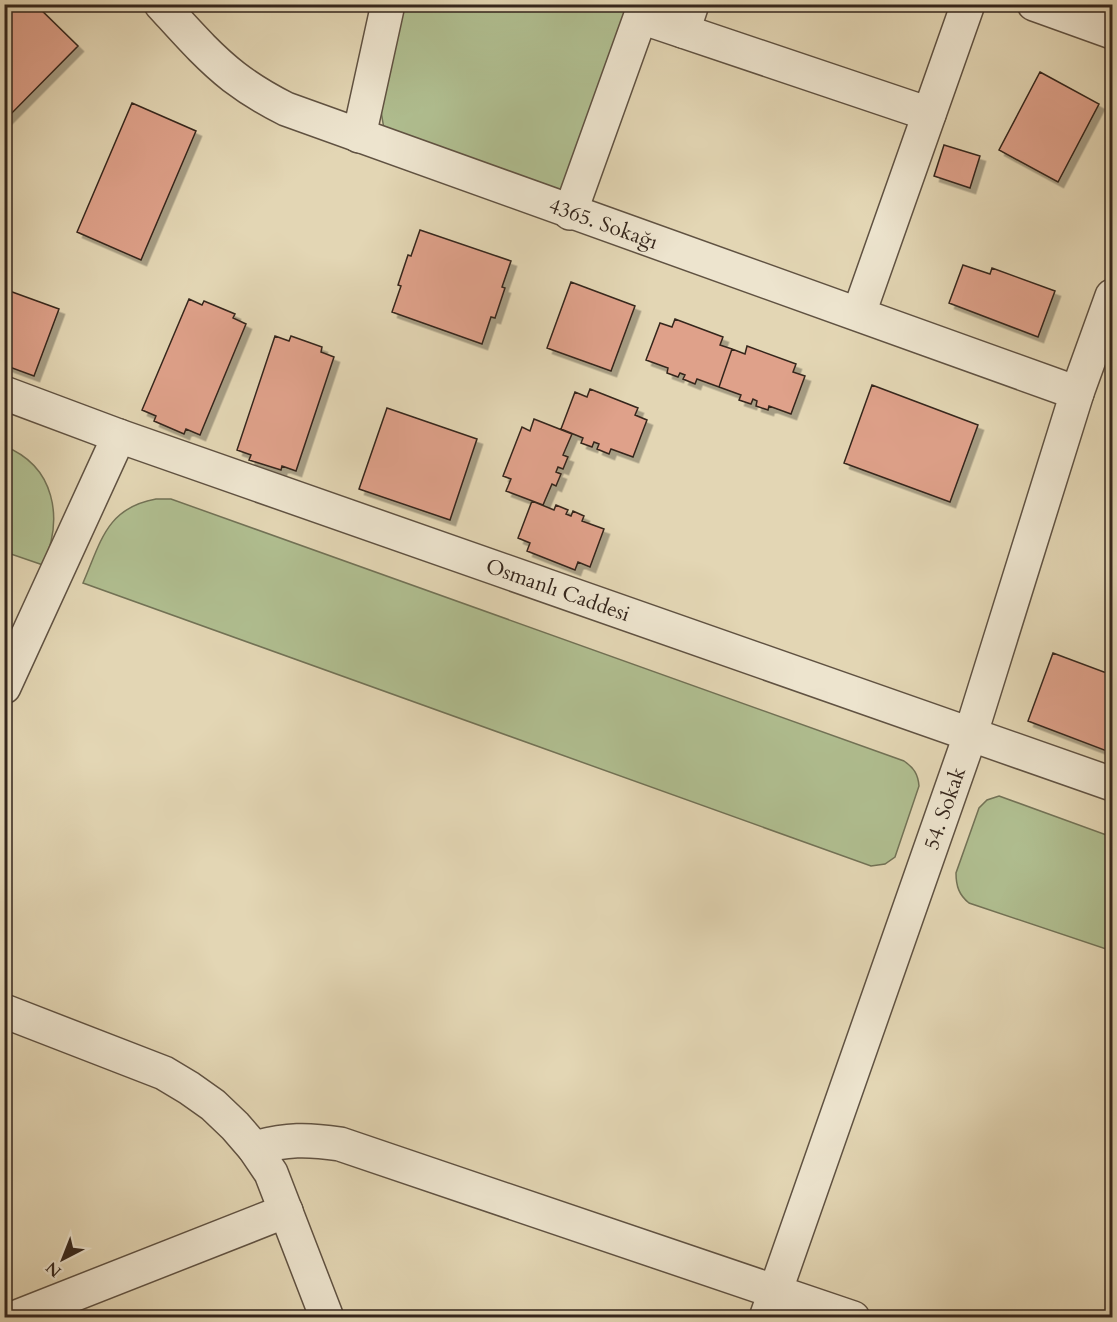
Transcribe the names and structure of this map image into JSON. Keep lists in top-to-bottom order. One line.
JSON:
{"streets":{"street":["4365. Sokağı","Osmanlı Caddesi","54. Sokak"]},"crossings":[["4365. Sokağı","54. Sokak"],["Osmanlı Caddesi","54. Sokak"]],"north":"bottom left"}
